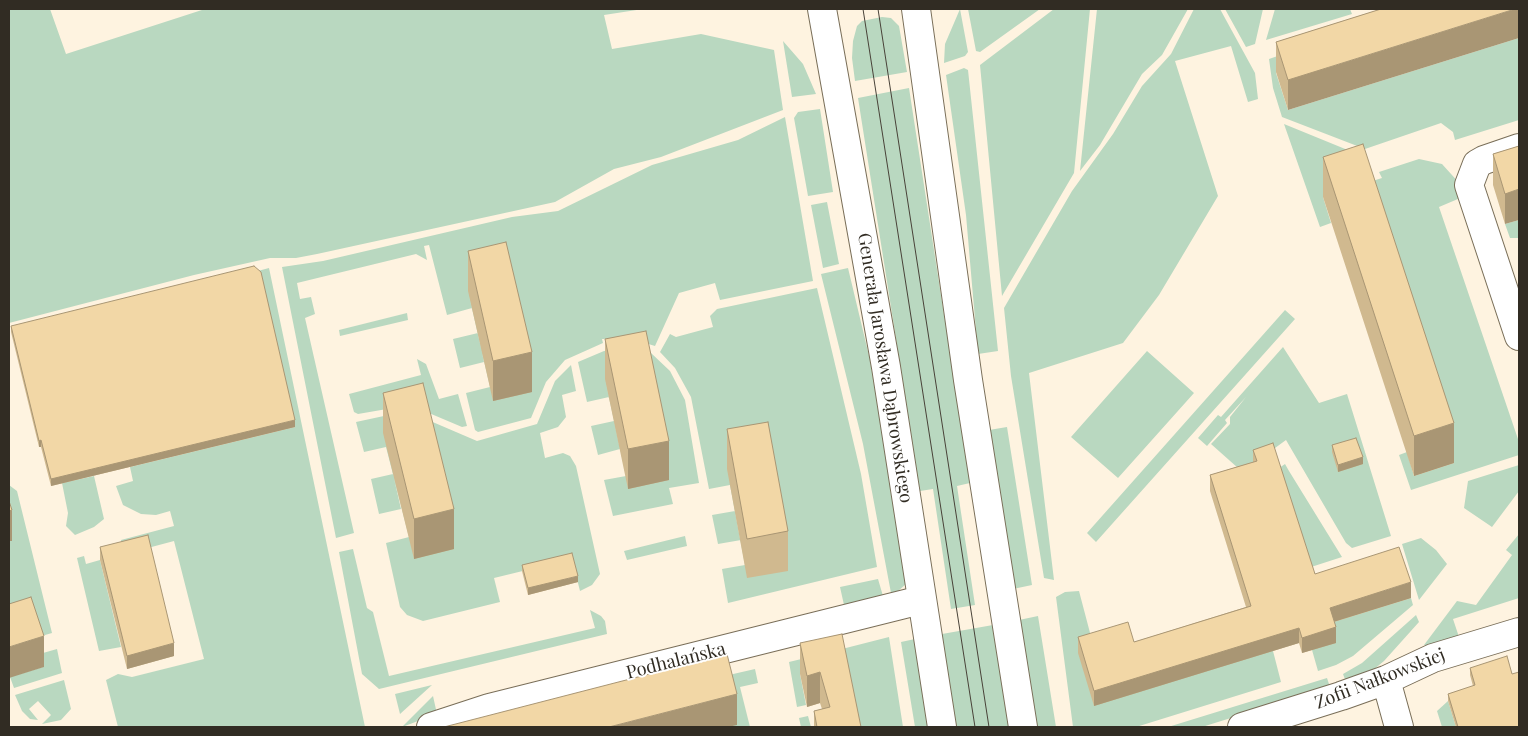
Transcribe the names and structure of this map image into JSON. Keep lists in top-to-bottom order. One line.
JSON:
{"streets":{"main road":["Generała Jarosława Dąbrowskiego","Podhalańska","Zofii Nałkowskiej"]},"crossings":[["Generała Jarosława Dąbrowskiego","Podhalańska"]]}
